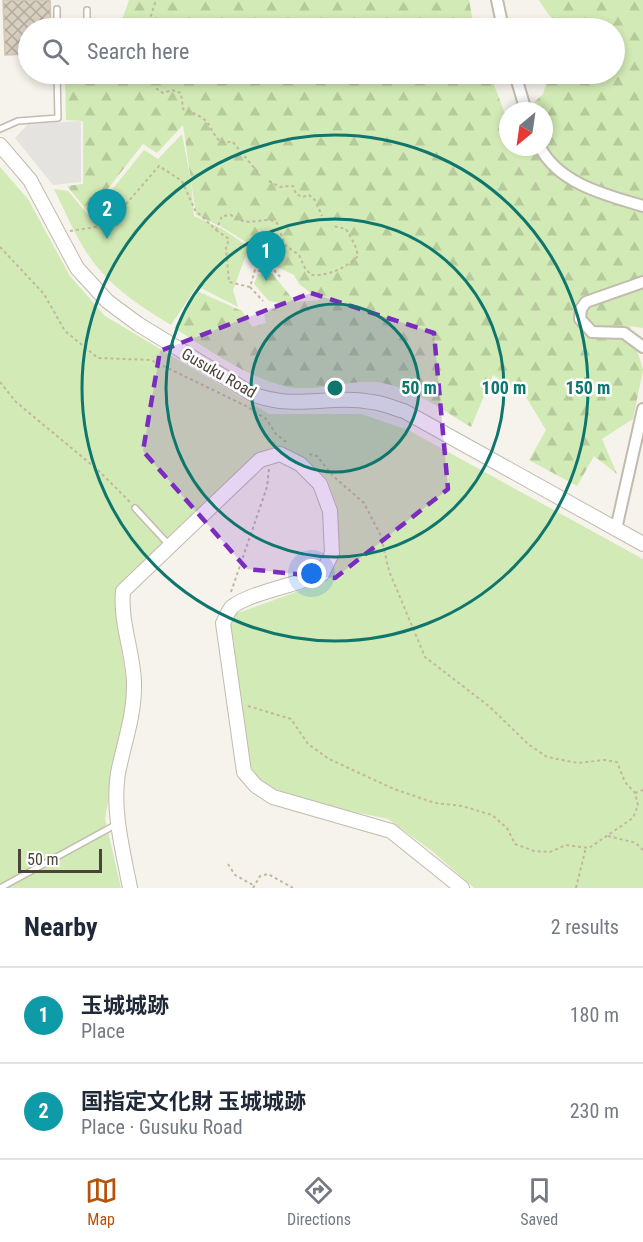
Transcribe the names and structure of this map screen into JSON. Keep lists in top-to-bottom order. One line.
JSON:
{"streets":{"street":["Gusuku Road"]},"scale_bar":"50 m","north":"bottom left","page":{"search":"Search here","pins":["2","1"],"scale":"50 m","heading":["Nearby","2 results"],"list":[{"mark":"1","name":"玉城城跡","note":"Place","value":"180 m"},{"mark":"2","name":"国指定文化財 玉城城跡","note":"Place · Gusuku Road","value":"230 m"}],"nav":["Map","Directions","Saved"]},"rings":["50 m","100 m","150 m"]}
